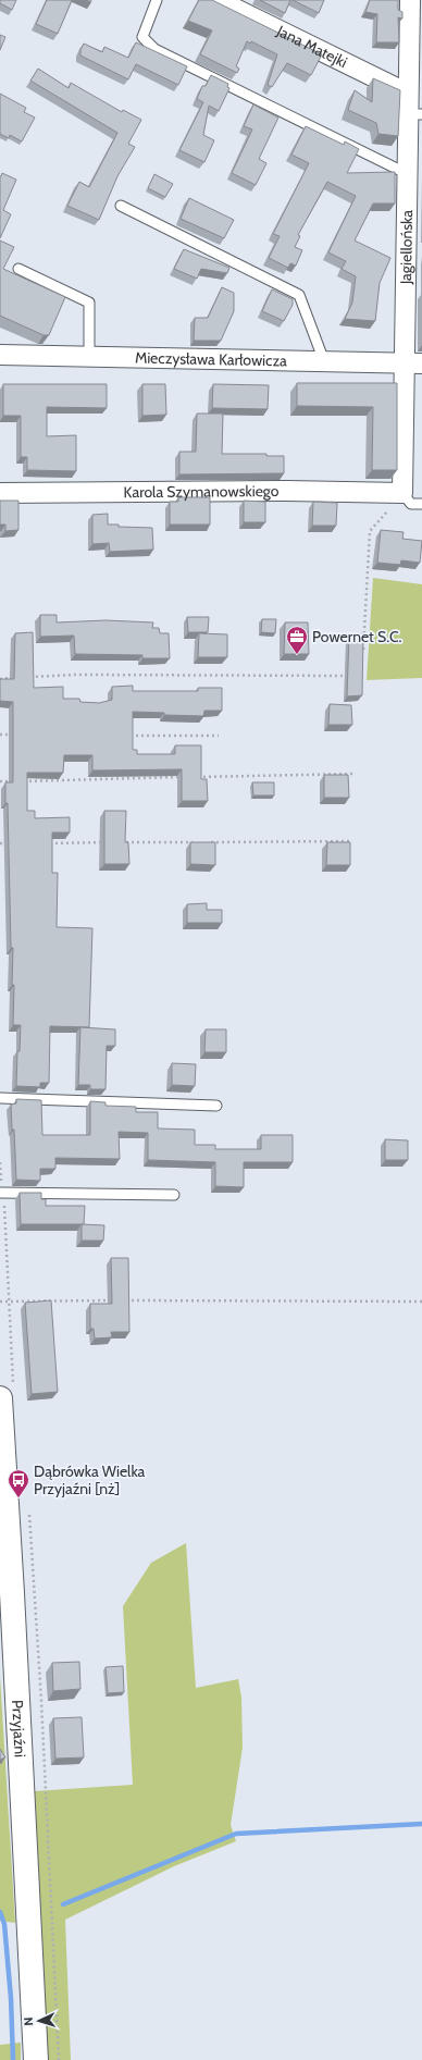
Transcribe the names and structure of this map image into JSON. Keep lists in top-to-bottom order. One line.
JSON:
{"streets":{"street":["Jana Matejki","Jagiellońska","Mieczysława Karłowicza","Karola Szymanowskiego","Przyjaźni"]},"crossings":[["Jana Matejki","Jagiellońska"],["Jagiellońska","Mieczysława Karłowicza"],["Jagiellońska","Karola Szymanowskiego"]],"places":{"office":["Powernet S.C."],"bus stop":["Dąbrówka Wielka Przyjaźni [nż]"]},"north":"left"}
